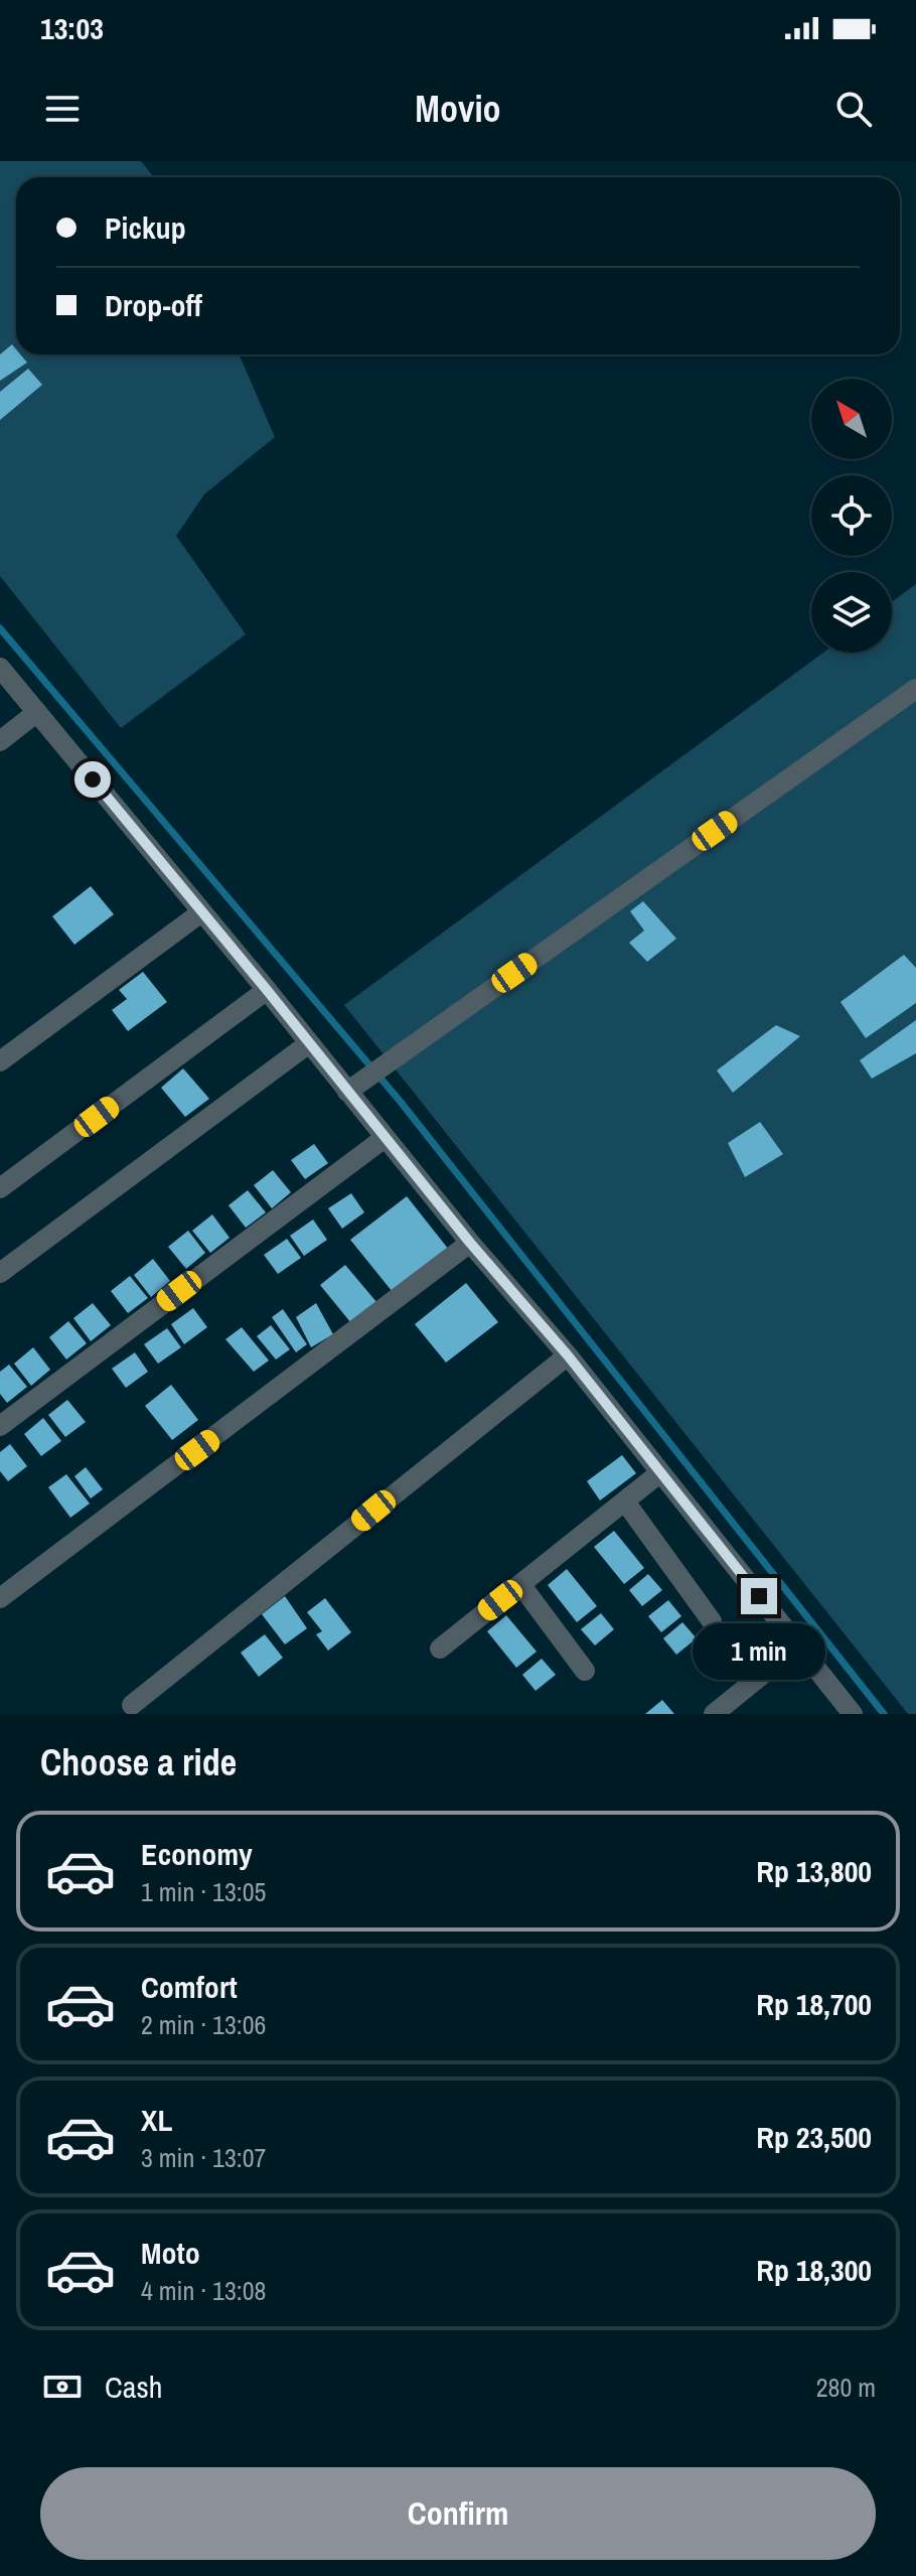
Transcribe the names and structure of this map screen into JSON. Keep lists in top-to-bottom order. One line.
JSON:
{"north":"top left","page":{"status":"13:03","header":"Movio","banner":["Pickup","Drop-off"],"bubble":"1 min","heading":"Choose a ride","list":[{"name":"Economy","note":"1 min · 13:05","value":"Rp 13,800"},{"name":"Comfort","note":"2 min · 13:06","value":"Rp 18,700"},{"name":"XL","note":"3 min · 13:07","value":"Rp 23,500"},{"name":"Moto","note":"4 min · 13:08","value":"Rp 18,300"}],"pay":["Cash","280 m"],"buttons":"Confirm"}}
